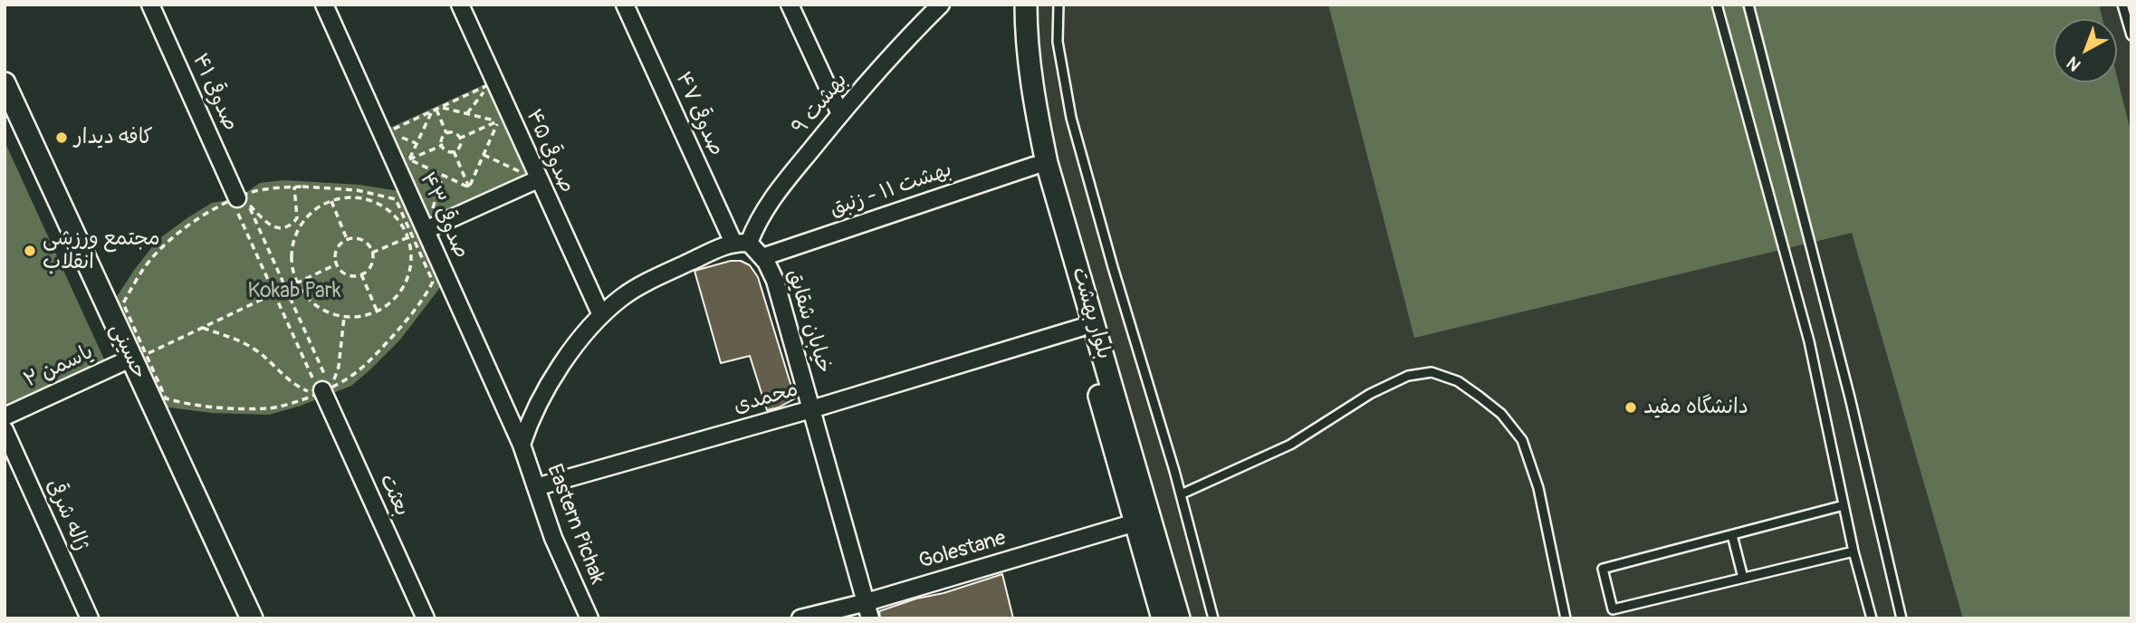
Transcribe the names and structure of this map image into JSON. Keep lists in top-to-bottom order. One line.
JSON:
{"streets":{"street":["صدوقی ۴۱","بهشت ۹","صدوقی ۴۷","صدوقی ۴۵","بهشت ۱۱ - زنبق","صدوقی ۴۳","بلوار بهشت","خیابان شقایق","حسینی","یاسمن ۲","محمدی","بعثت","ژاله شرقی","Eastern Pichak","Golestane"]},"crossings":[["بهشت ۹","صدوقی ۴۷"],["بهشت ۹","خیابان شقایق"],["صدوقی ۴۷","خیابان شقایق"],["بهشت ۱۱ - زنبق","بلوار بهشت"],["بهشت ۱۱ - زنبق","خیابان شقایق"],["صدوقی ۴۳","Eastern Pichak"],["بلوار بهشت","محمدی"],["بلوار بهشت","Golestane"],["خیابان شقایق","محمدی"],["خیابان شقایق","Golestane"],["حسینی","یاسمن ۲"],["محمدی","Eastern Pichak"]],"parks":["Kokab Park"],"places":["کافه دیدار","مجتمع ورزشی انقلاب","دانشگاه مفید"],"north":"bottom left"}
